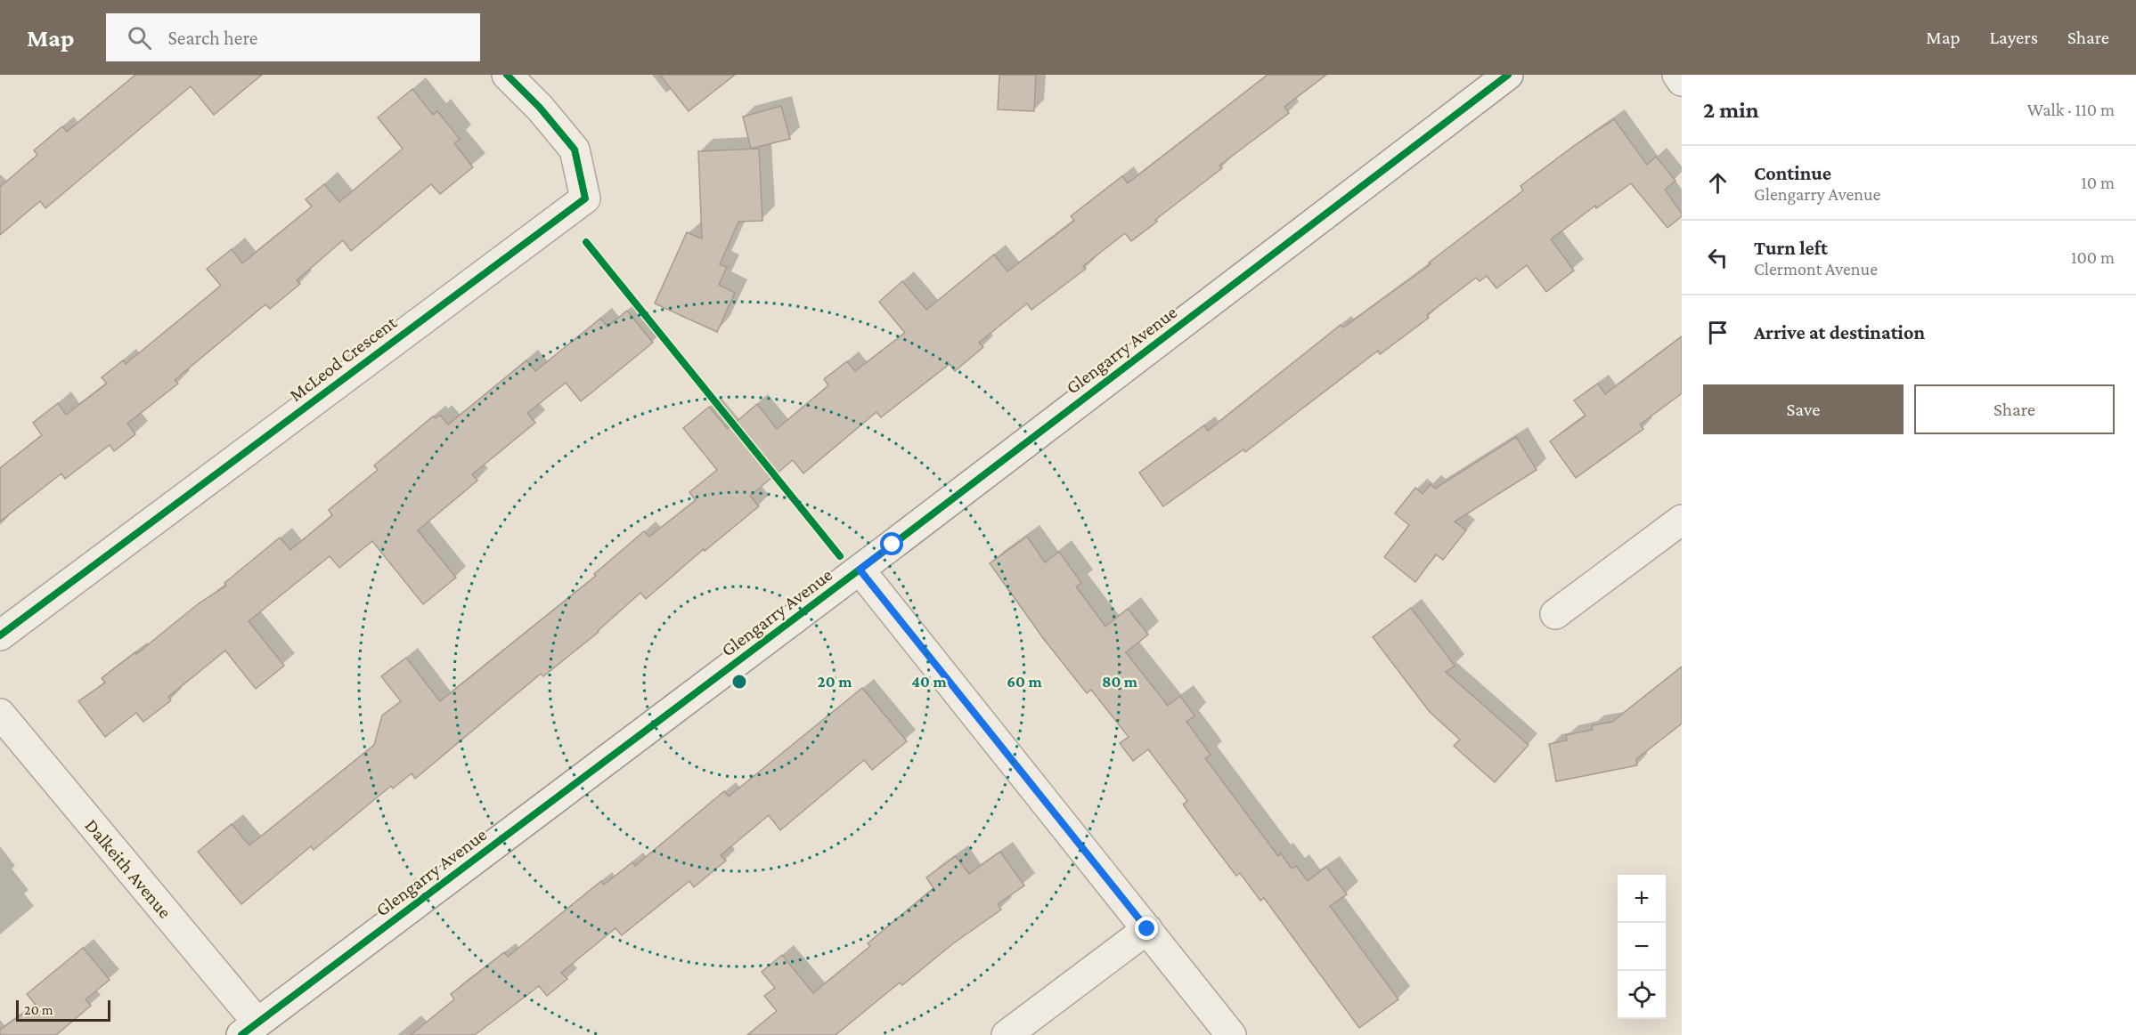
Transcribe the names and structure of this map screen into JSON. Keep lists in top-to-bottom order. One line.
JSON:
{"streets":{"street":["Glengarry Avenue","McLeod Crescent","Dalkeith Avenue"]},"crossings":[["Glengarry Avenue","Dalkeith Avenue"]],"scale_bar":"20 m","page":{"header":"Map","search":"Search here","nav":["Map","Layers","Share"],"heading":["2 min","Walk · 110 m"],"list":[["Continue","Glengarry Avenue","10 m"],["Turn left","Clermont Avenue","100 m"],"Arrive at destination"],"buttons":["Save","Share"],"map_buttons":["+","−"],"scale":"20 m"},"rings":["20 m","40 m","60 m","80 m"]}
